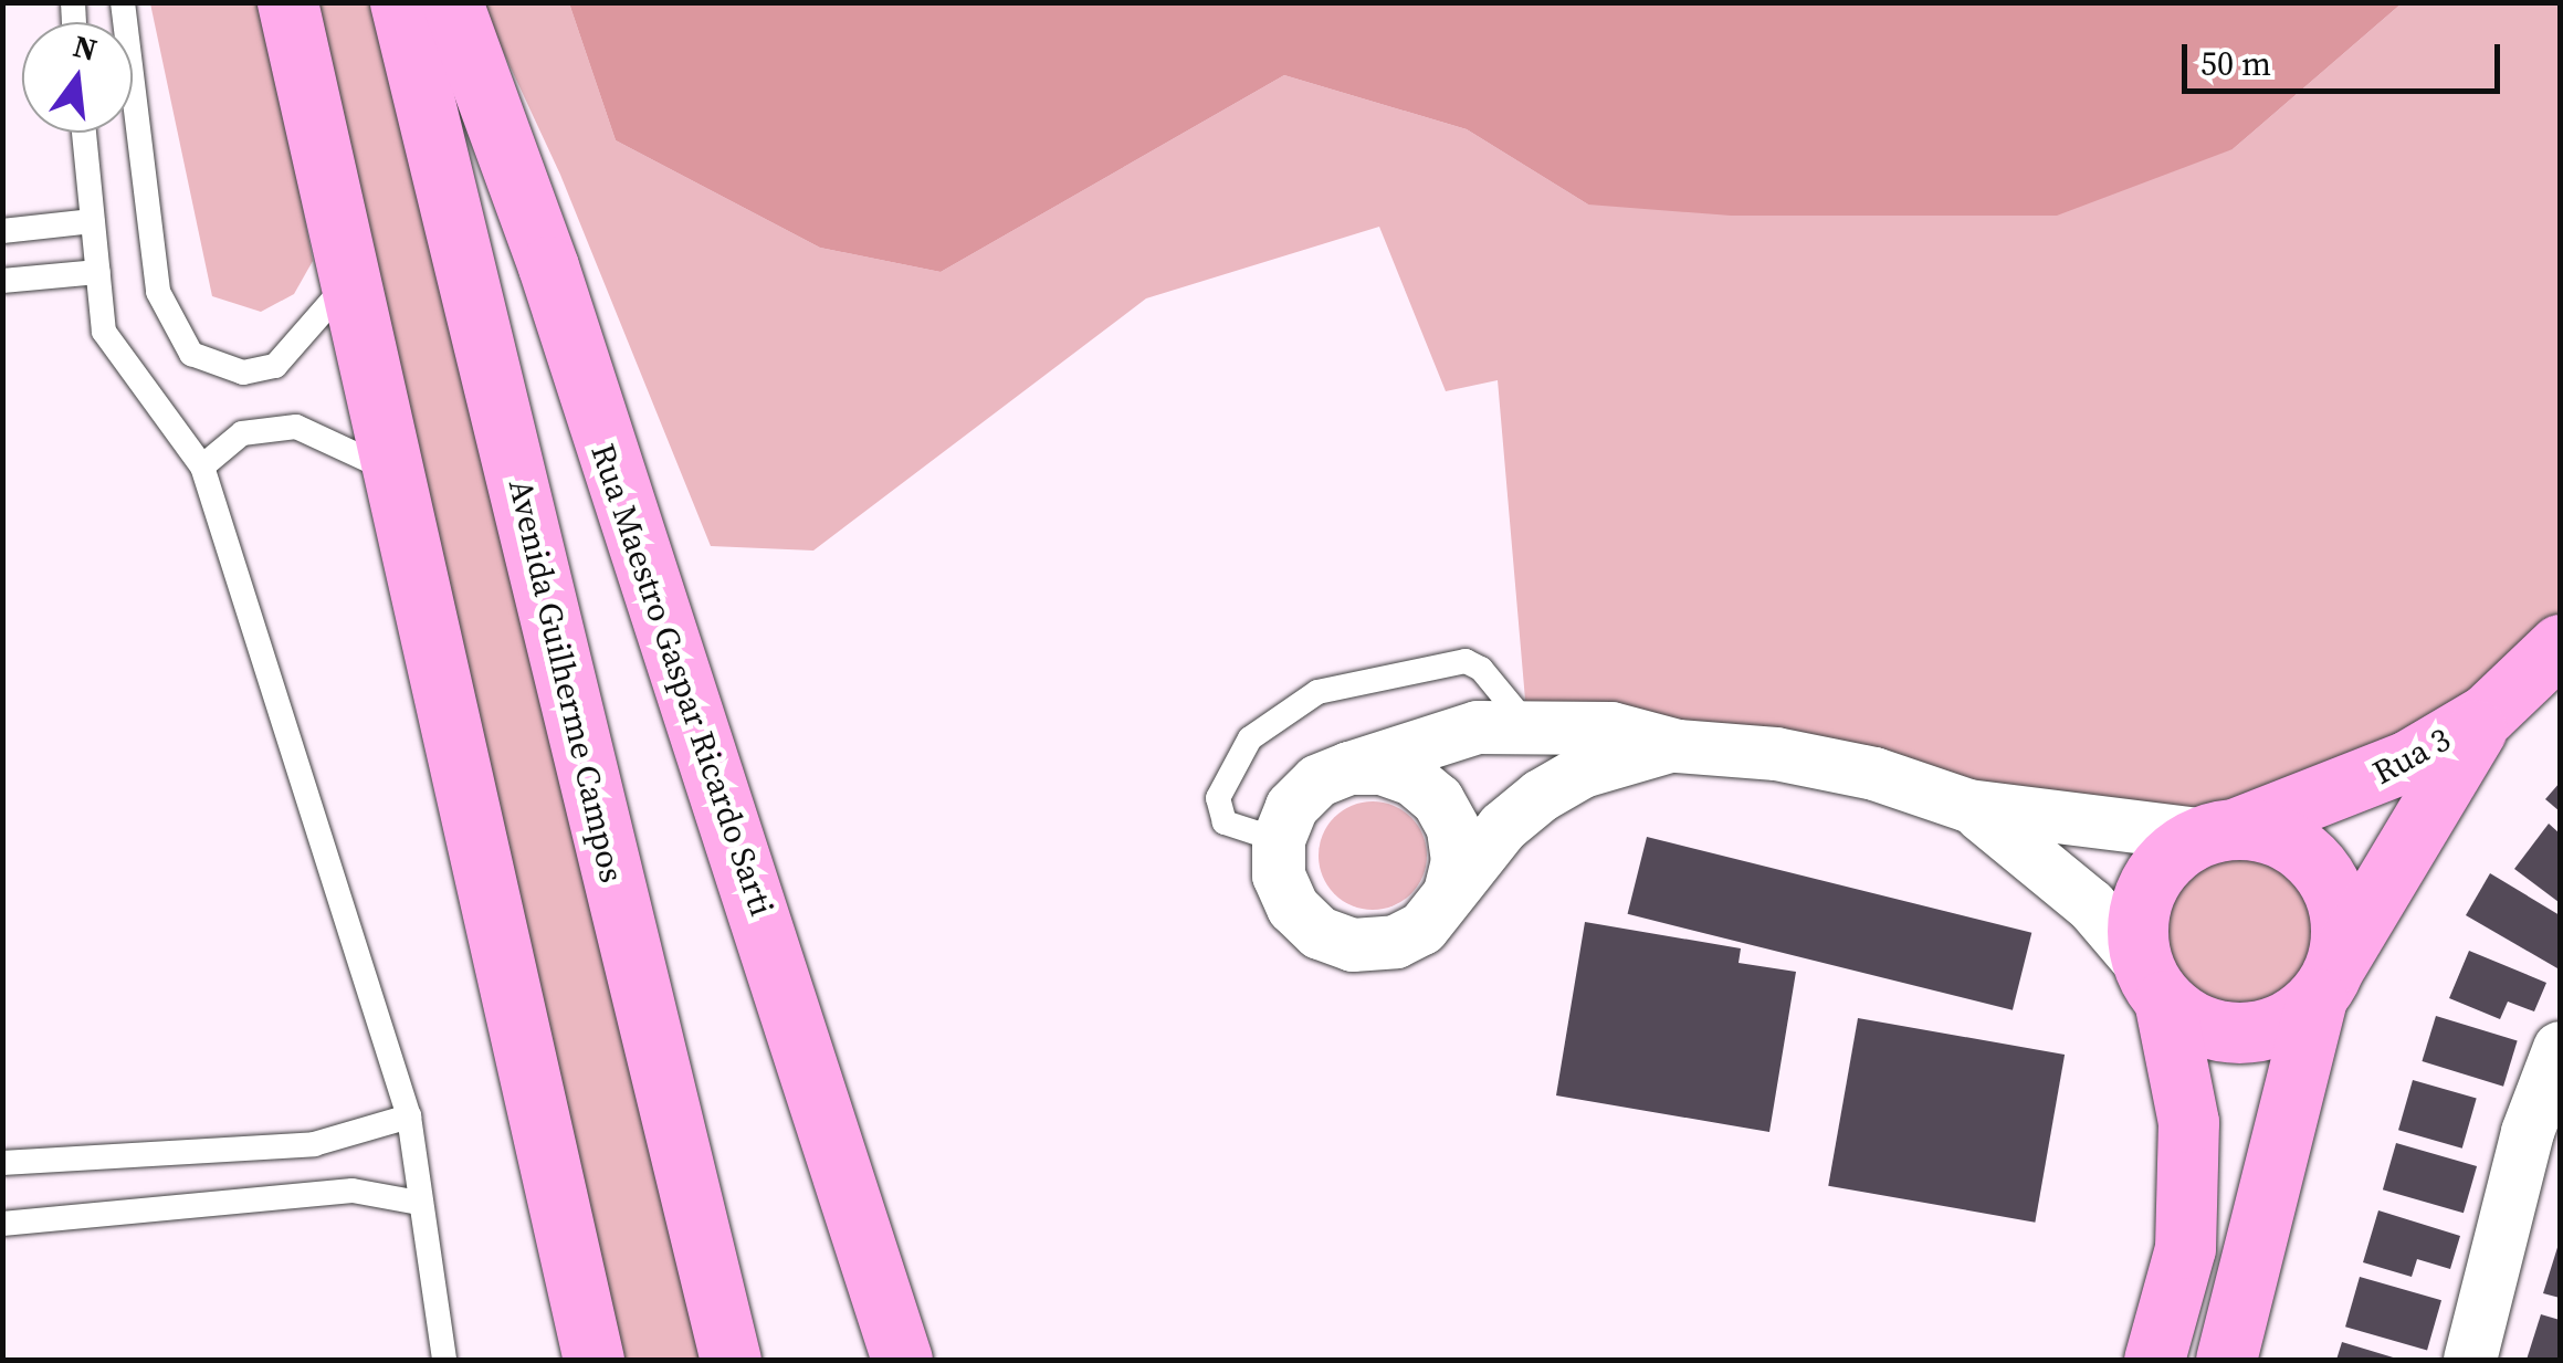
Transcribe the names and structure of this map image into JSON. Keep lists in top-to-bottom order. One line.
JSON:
{"streets":{"street":["Rua Maestro Gaspar Ricardo Sarti","Avenida Guilherme Campos","Rua 3"]},"scale_bar":"50 m","north":"top"}
